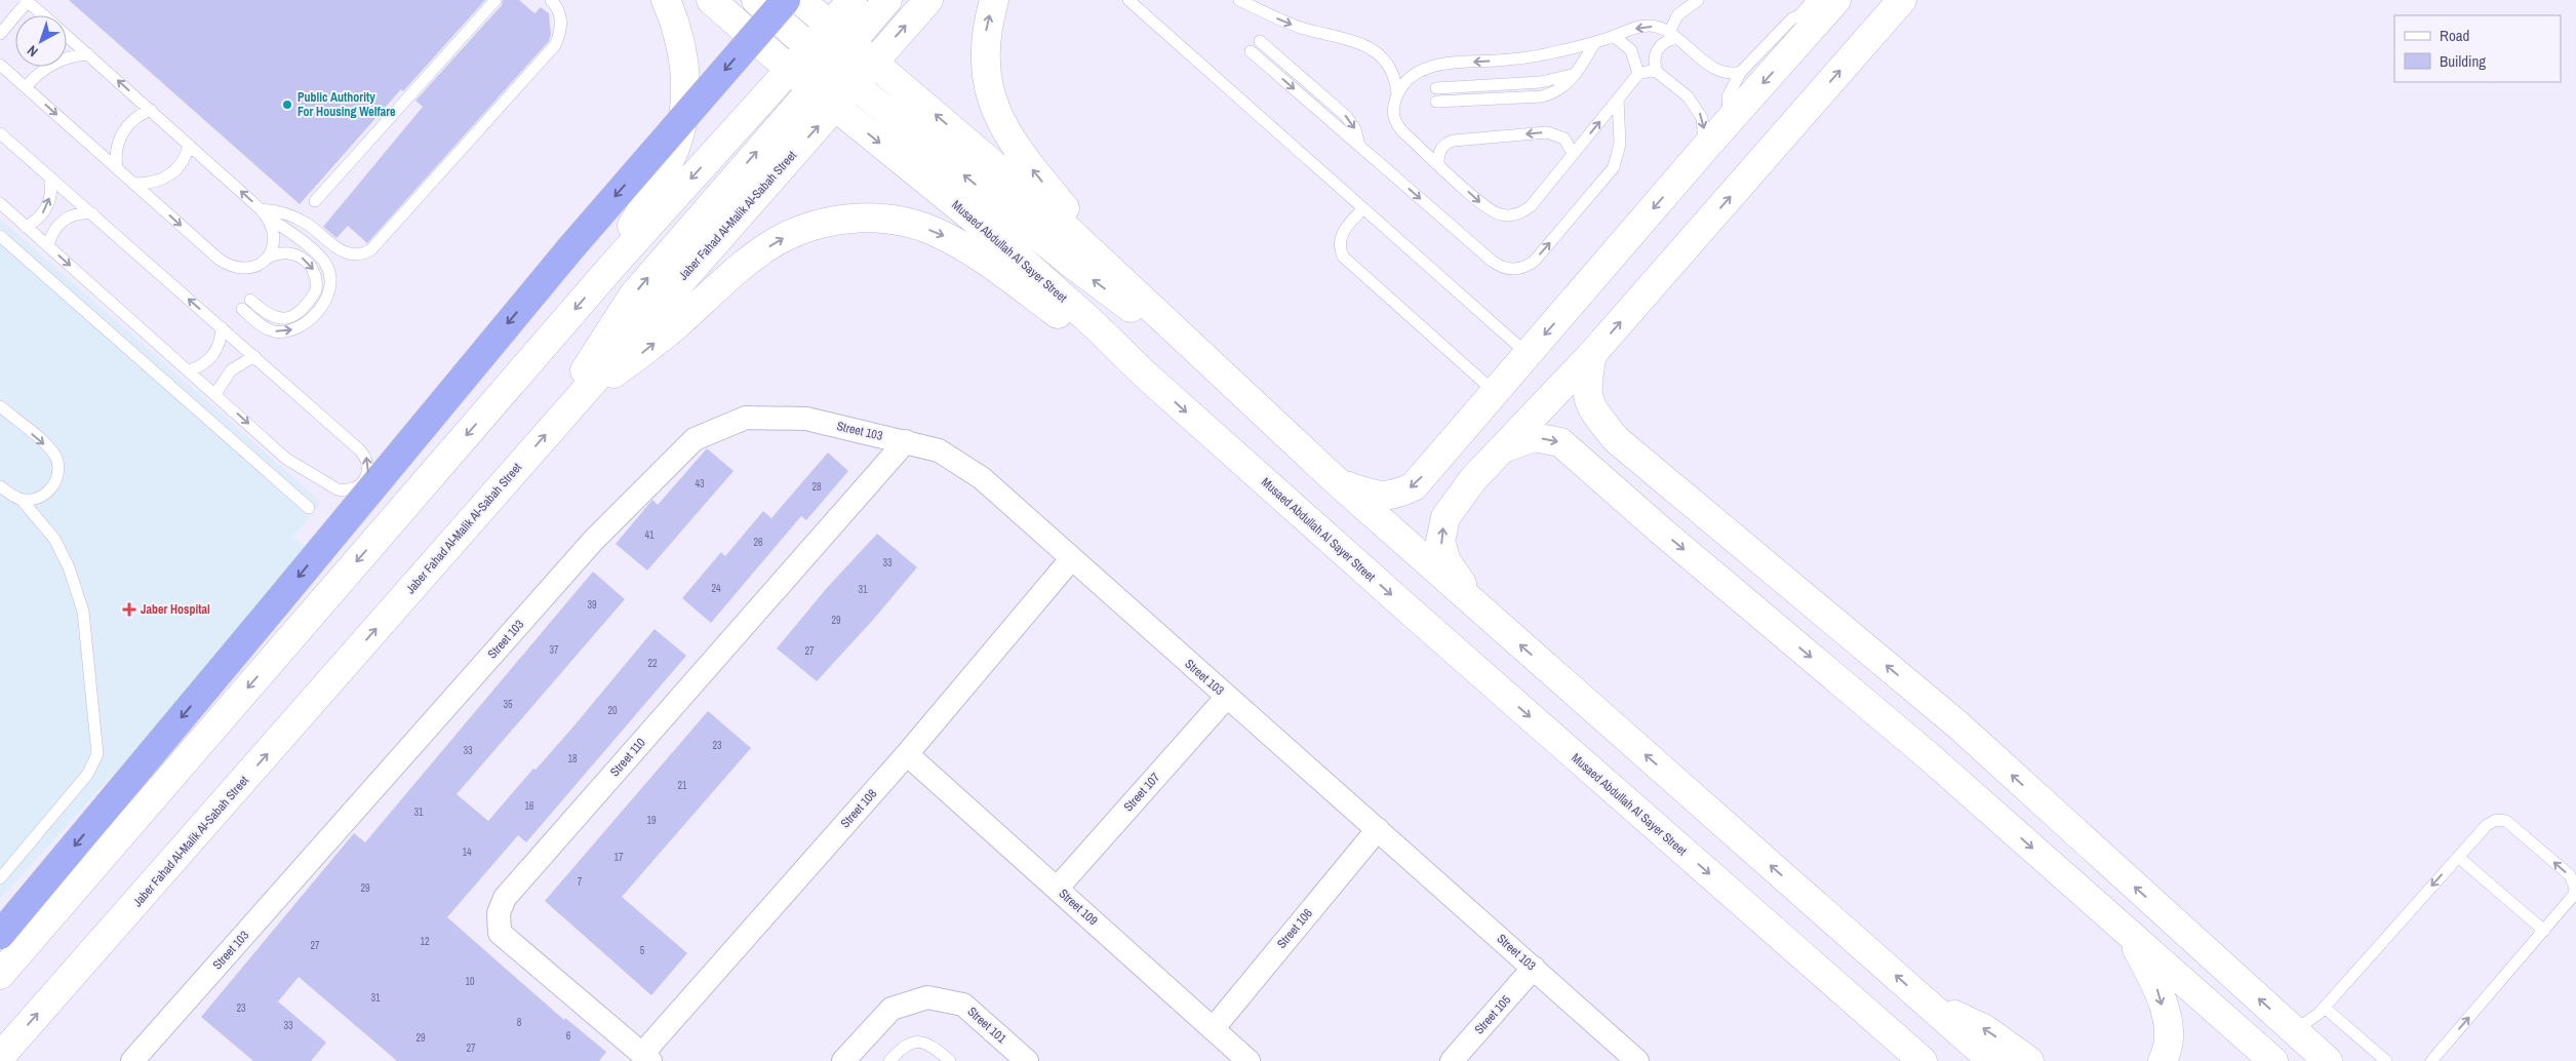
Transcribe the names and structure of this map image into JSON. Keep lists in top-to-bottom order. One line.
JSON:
{"streets":{"street":["Jaber Fahad Al-Malik Al-Sabah Street","Musaed Abdullah Al Sayer Street","Street 103","Street 110","Street 107","Street 108","Street 109","Street 106","Street 105","Street 101"]},"crossings":[["Jaber Fahad Al-Malik Al-Sabah Street","Musaed Abdullah Al Sayer Street"],["Street 103","Street 110"],["Street 103","Street 107"],["Street 103","Street 108"],["Street 103","Street 106"],["Street 103","Street 105"],["Street 110","Street 108"],["Street 107","Street 109"],["Street 108","Street 109"],["Street 109","Street 106"]],"places":{"other":["Public Authority For Housing Welfare"],"health":["Jaber Hospital"]},"house_numbers":["43","28","41","26","33","24","31","39","29","37","27","22","35","20","23","33","18","21","16","31","19","14","17","7","29","12","27","5","10","31","23","8","33","6","29","27"],"legend":["Road","Building"],"north":"bottom left"}
